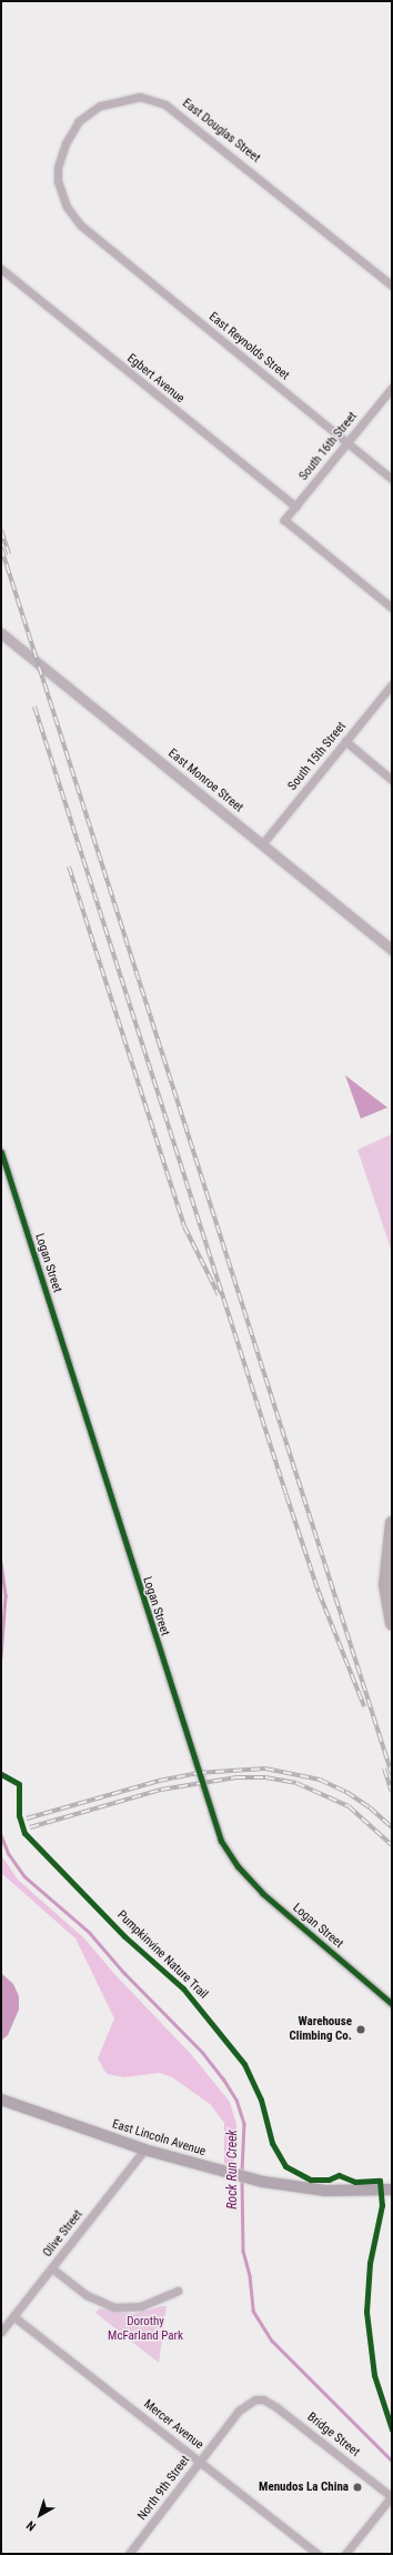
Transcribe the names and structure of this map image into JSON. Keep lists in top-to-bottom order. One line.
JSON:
{"streets":{"main road":["East Lincoln Avenue"],"street":["East Douglas Street","East Reynolds Street","Egbert Avenue","South 16th Street","South 15th Street","East Monroe Street","Logan Street","Olive Street","Mercer Avenue","Bridge Street","North 9th Street"],"cycle path":["Pumpkinvine Nature Trail"]},"crossings":[["East Douglas Street","East Reynolds Street"],["East Reynolds Street","South 16th Street"],["Egbert Avenue","South 16th Street"],["South 15th Street","East Monroe Street"],["East Lincoln Avenue","Olive Street"],["Olive Street","Mercer Avenue"],["Mercer Avenue","North 9th Street"],["Bridge Street","North 9th Street"]],"water":["Rock Run Creek"],"parks":["Dorothy McFarland Park"],"places":["Warehouse Climbing Co.","Menudos La China"],"north":"bottom left"}
